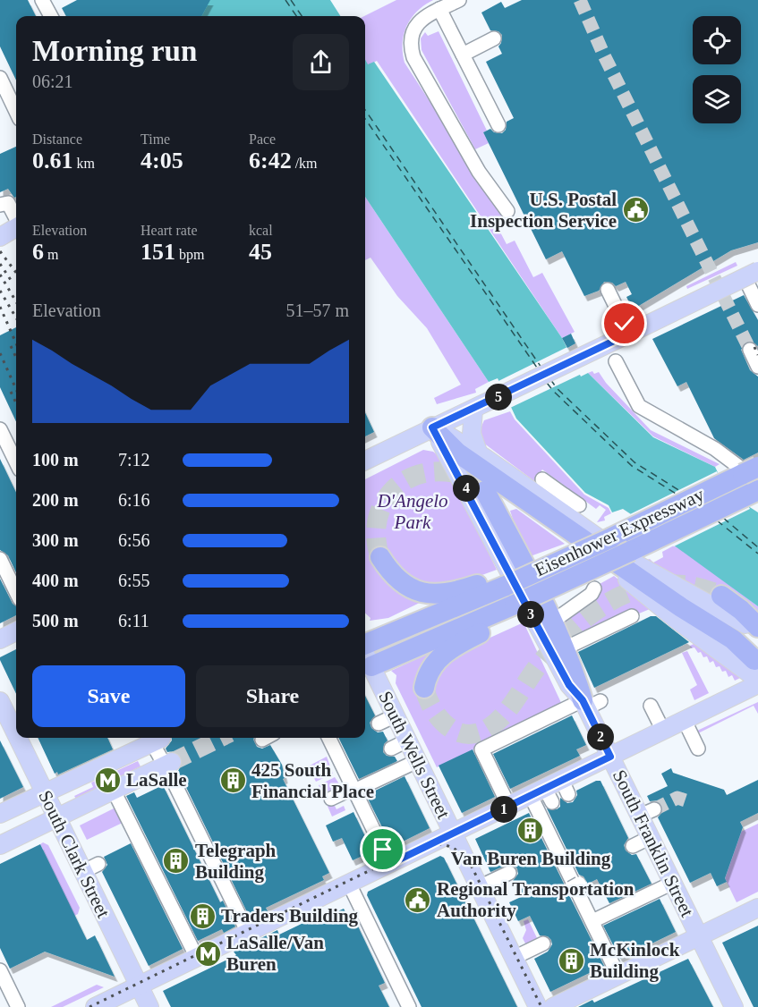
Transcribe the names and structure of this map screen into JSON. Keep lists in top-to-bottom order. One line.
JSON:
{"streets":{"highway":["Eisenhower Expressway"],"main road":["South Wells Street","South Franklin Street","South Clark Street"]},"parks":["D'Angelo Park"],"places":{"public building":["U.S. Postal Inspection Service","Regional Transportation Authority"],"metro station":["LaSalle","LaSalle/Van Buren"],"building":["425 South Financial Place","Van Buren Building","Telegraph Building","Traders Building","McKinlock Building"]},"page":{"heading":["Morning run","06:21"],"stats":[["Distance","0.61 km"],["Time","4:05"],["Pace","6:42 /km"],["Elevation","6 m"],["Heart rate","151 bpm"],["kcal","45"]],"chart":["Elevation","51–57 m"],"pins":["5","4","3","2","1"],"list":[{"name":"100 m","note":"7:12"},{"name":"200 m","note":"6:16"},{"name":"300 m","note":"6:56"},{"name":"400 m","note":"6:55"},{"name":"500 m","note":"6:11"}],"buttons":["Save","Share"]}}
